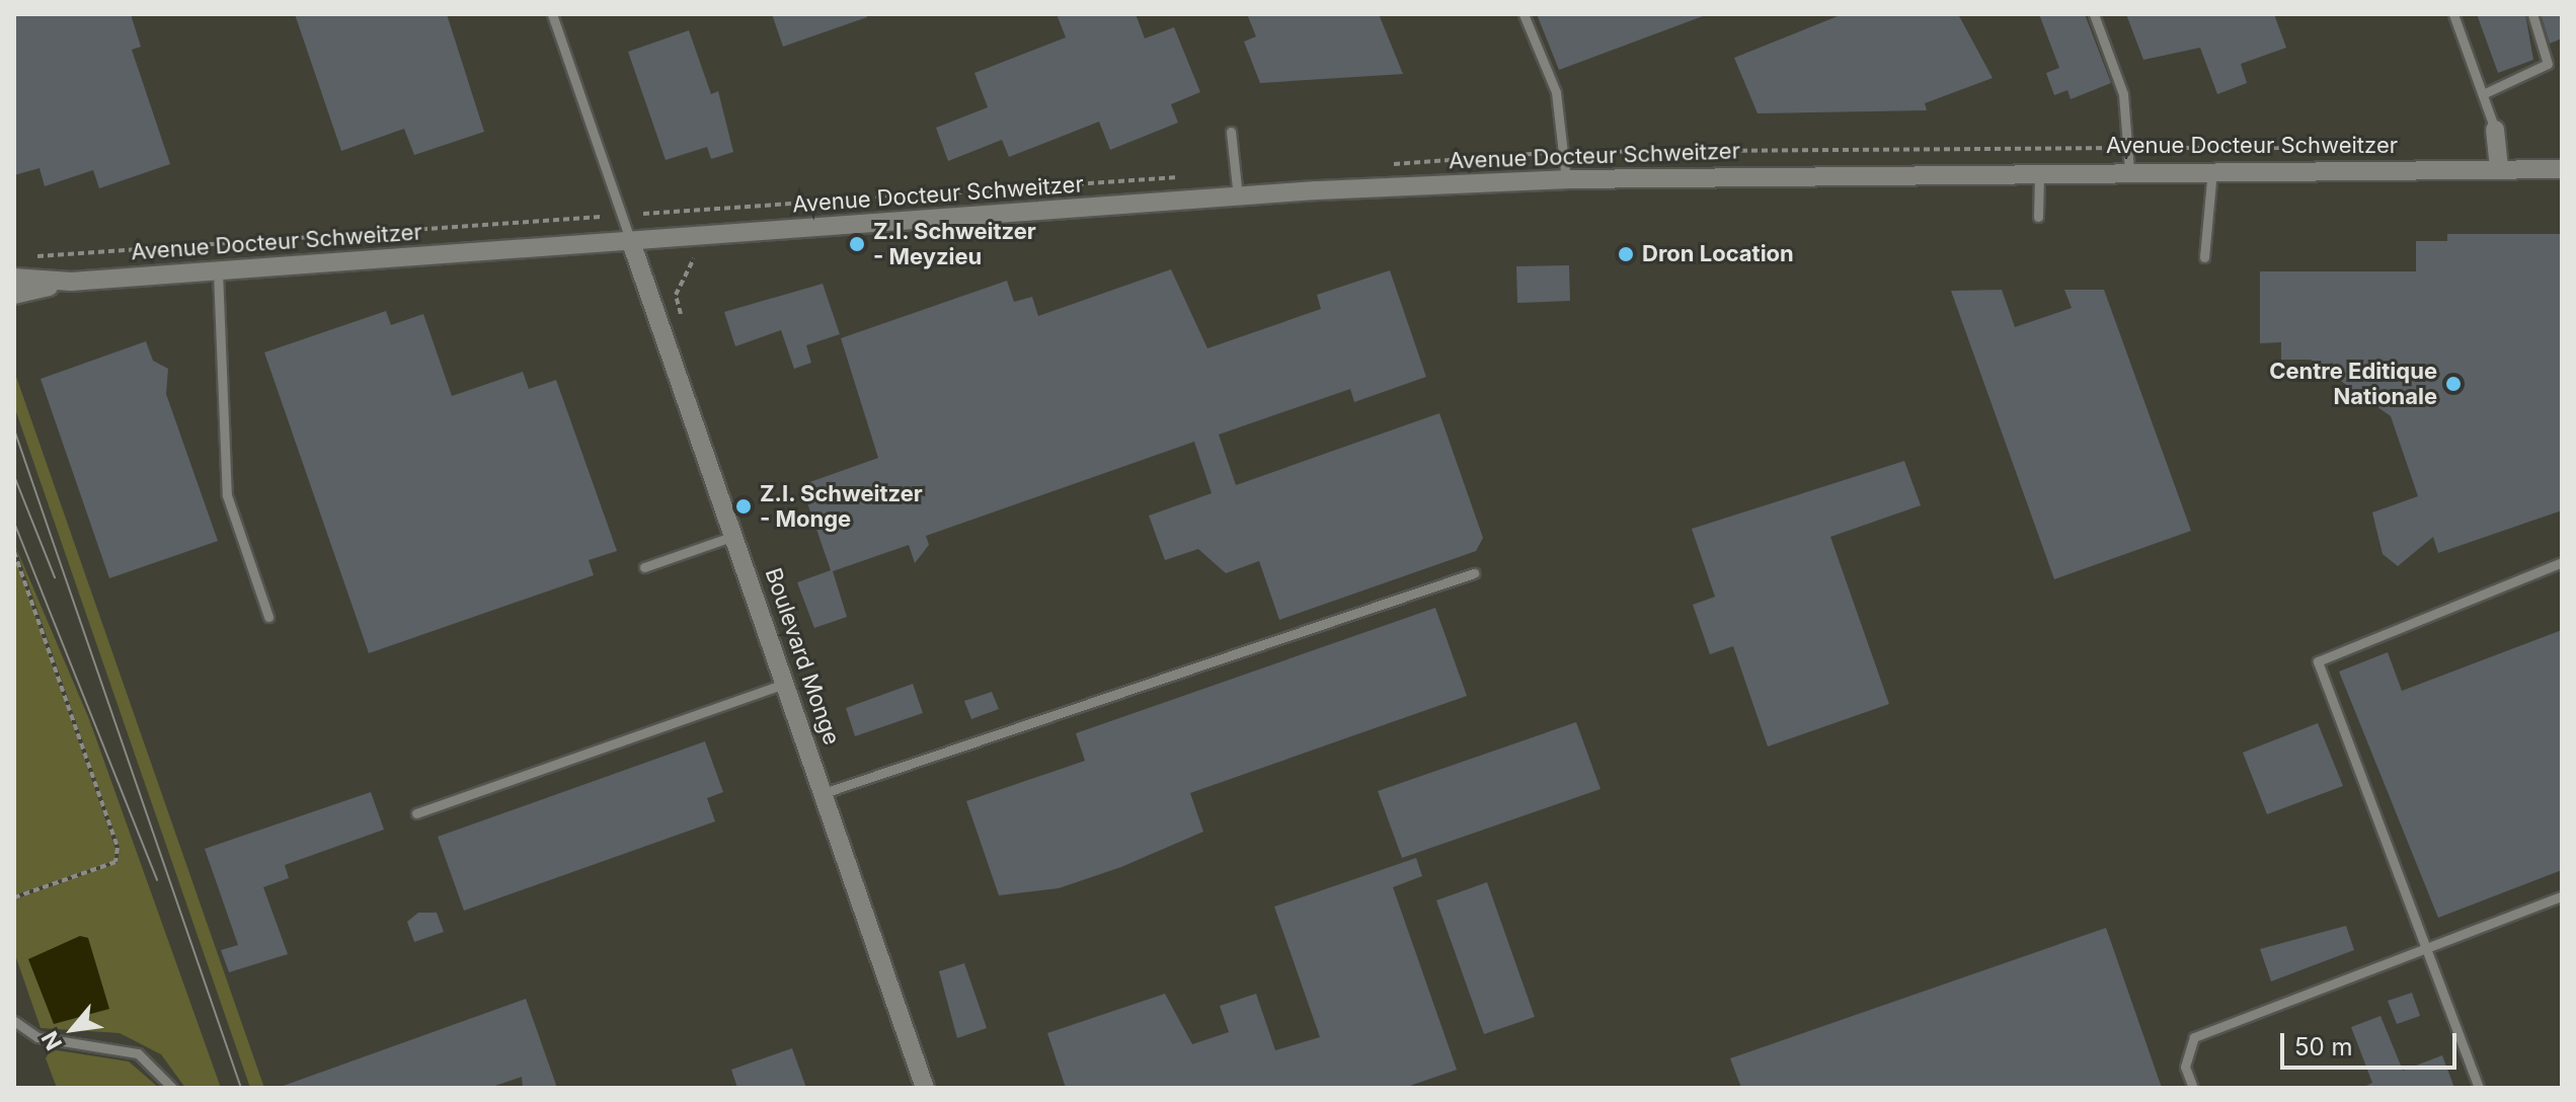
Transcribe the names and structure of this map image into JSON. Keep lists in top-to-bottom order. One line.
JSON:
{"streets":{"street":["Avenue Docteur Schweitzer","Boulevard Monge"]},"crossings":[["Avenue Docteur Schweitzer","Boulevard Monge"]],"places":["Z.I. Schweitzer - Meyzieu","Dron Location","Centre Editique Nationale","Z.I. Schweitzer - Monge"],"scale_bar":"50 m","north":"bottom left"}
